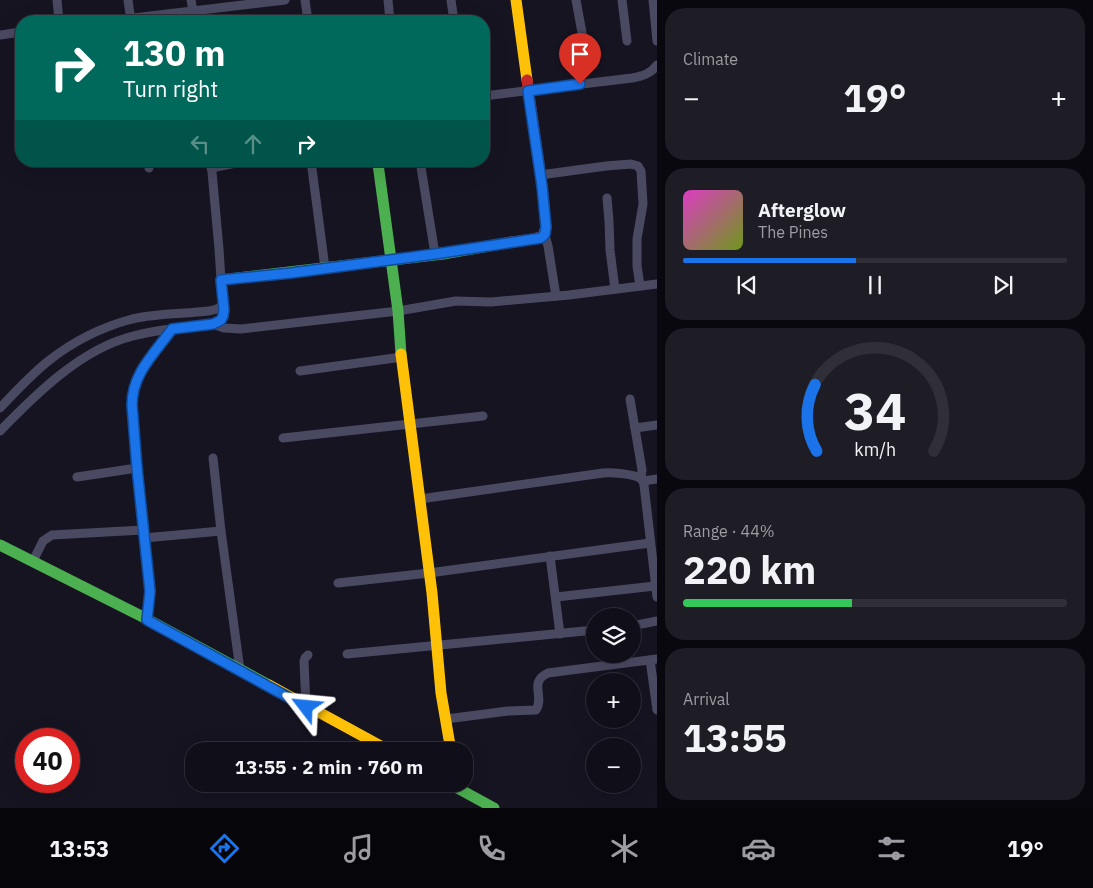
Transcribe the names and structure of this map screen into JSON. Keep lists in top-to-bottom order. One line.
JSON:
{"page":{"tile":["Climate",["Range · 44%","220 km"],["Arrival","13:55"]],"turn":["130 m","Turn right"],"heat":["−","19°","+"],"song":["Afterglow","The Pines"],"map_buttons":["+","−"],"limit":"40","trip":"13:55 · 2 min · 760 m","tabs":["13:53","19°"],"gauge":["34","km/h"]}}
